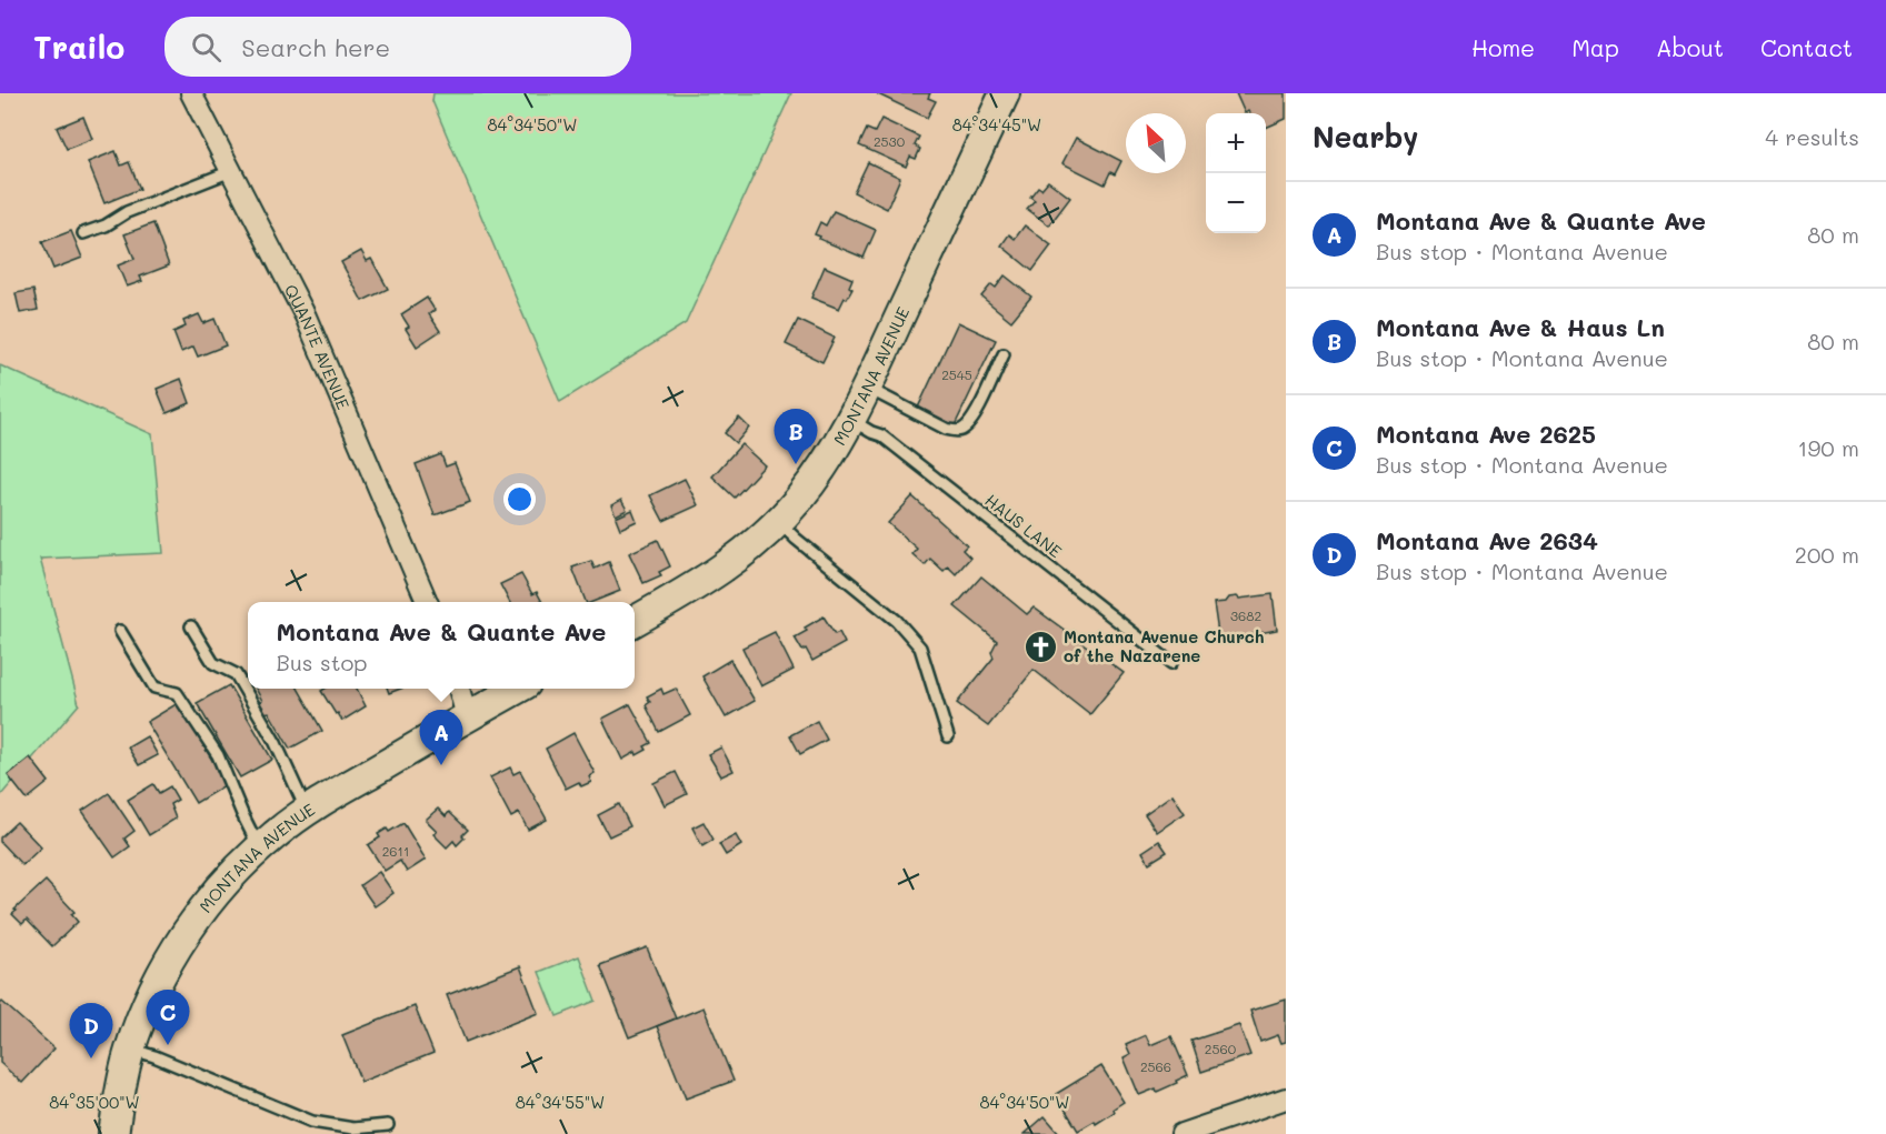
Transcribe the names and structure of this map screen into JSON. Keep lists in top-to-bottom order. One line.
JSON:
{"streets":{"street":["QUANTE AVENUE","MONTANA AVENUE"],"lane":["HAUS LANE"]},"crossings":[["MONTANA AVENUE","HAUS LANE"]],"places":{"church":["Montana Avenue Church of the Nazarene"]},"house_numbers":["2530","2545","3682","2611","2560","2566"],"north":"top left","page":{"header":"Trailo","search":"Search here","nav":["Home","Map","About","Contact"],"heading":["Nearby","4 results"],"map_buttons":["+","−"],"list":[{"mark":"A","name":"Montana Ave & Quante Ave","note":"Bus stop · Montana Avenue","value":"80 m"},{"mark":"B","name":"Montana Ave & Haus Ln","note":"Bus stop · Montana Avenue","value":"80 m"},{"mark":"C","name":"Montana Ave 2625","note":"Bus stop · Montana Avenue","value":"190 m"},{"mark":"D","name":"Montana Ave 2634","note":"Bus stop · Montana Avenue","value":"200 m"}],"pins":["B","A","C","D"],"popup":["Montana Ave & Quante Ave","Bus stop"]},"coordinates":["84°34'45\"W","84°34'50\"W","84°35'00\"W","84°34'55\"W"]}
